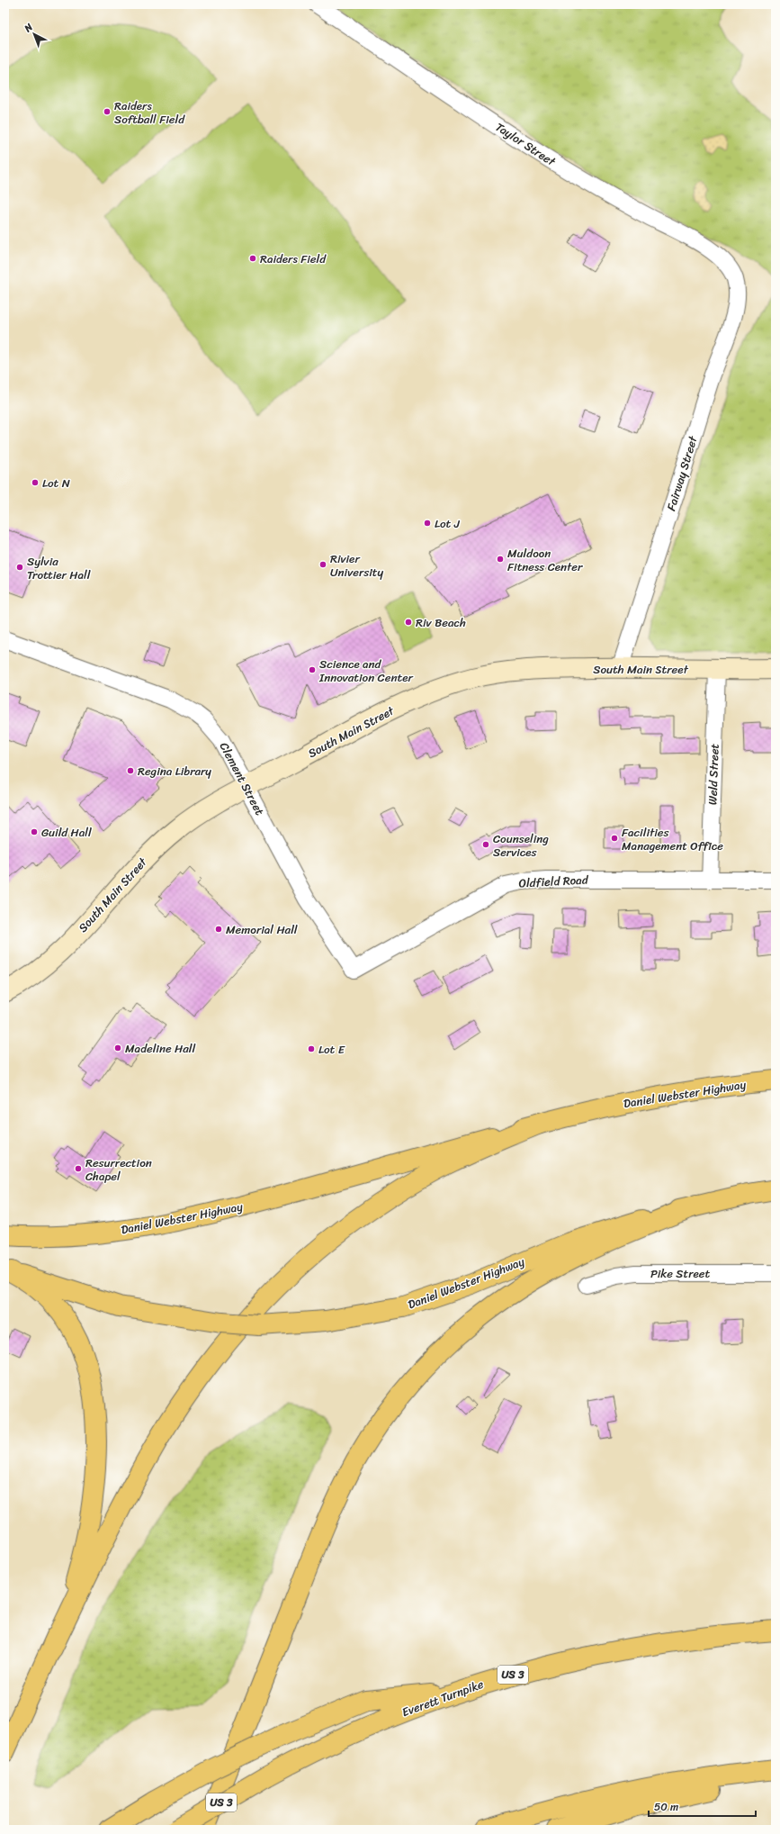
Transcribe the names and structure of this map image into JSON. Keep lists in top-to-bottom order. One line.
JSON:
{"streets":{"main road":["Daniel Webster Highway","US 3","Everett Turnpike"],"street":["Taylor Street","Fairway Street","South Main Street","Weld Street","Clement Street","Oldfield Road","Pike Street"]},"crossings":[["Taylor Street","Fairway Street"],["Fairway Street","South Main Street"],["South Main Street","Weld Street"],["South Main Street","Clement Street"],["Weld Street","Oldfield Road"],["Clement Street","Oldfield Road"]],"places":["Raiders Softball Field","Raiders Field","Lot N","Lot J","Muldoon Fitness Center","Rivier University","Sylvia Trottier Hall","Riv Beach","Science and Innovation Center","Regina Library","Guild Hall","Facilities Management Office","Counseling Services","Memorial Hall","Madeline Hall","Lot E","Resurrection Chapel"],"scale_bar":"50 m","north":"top left"}
